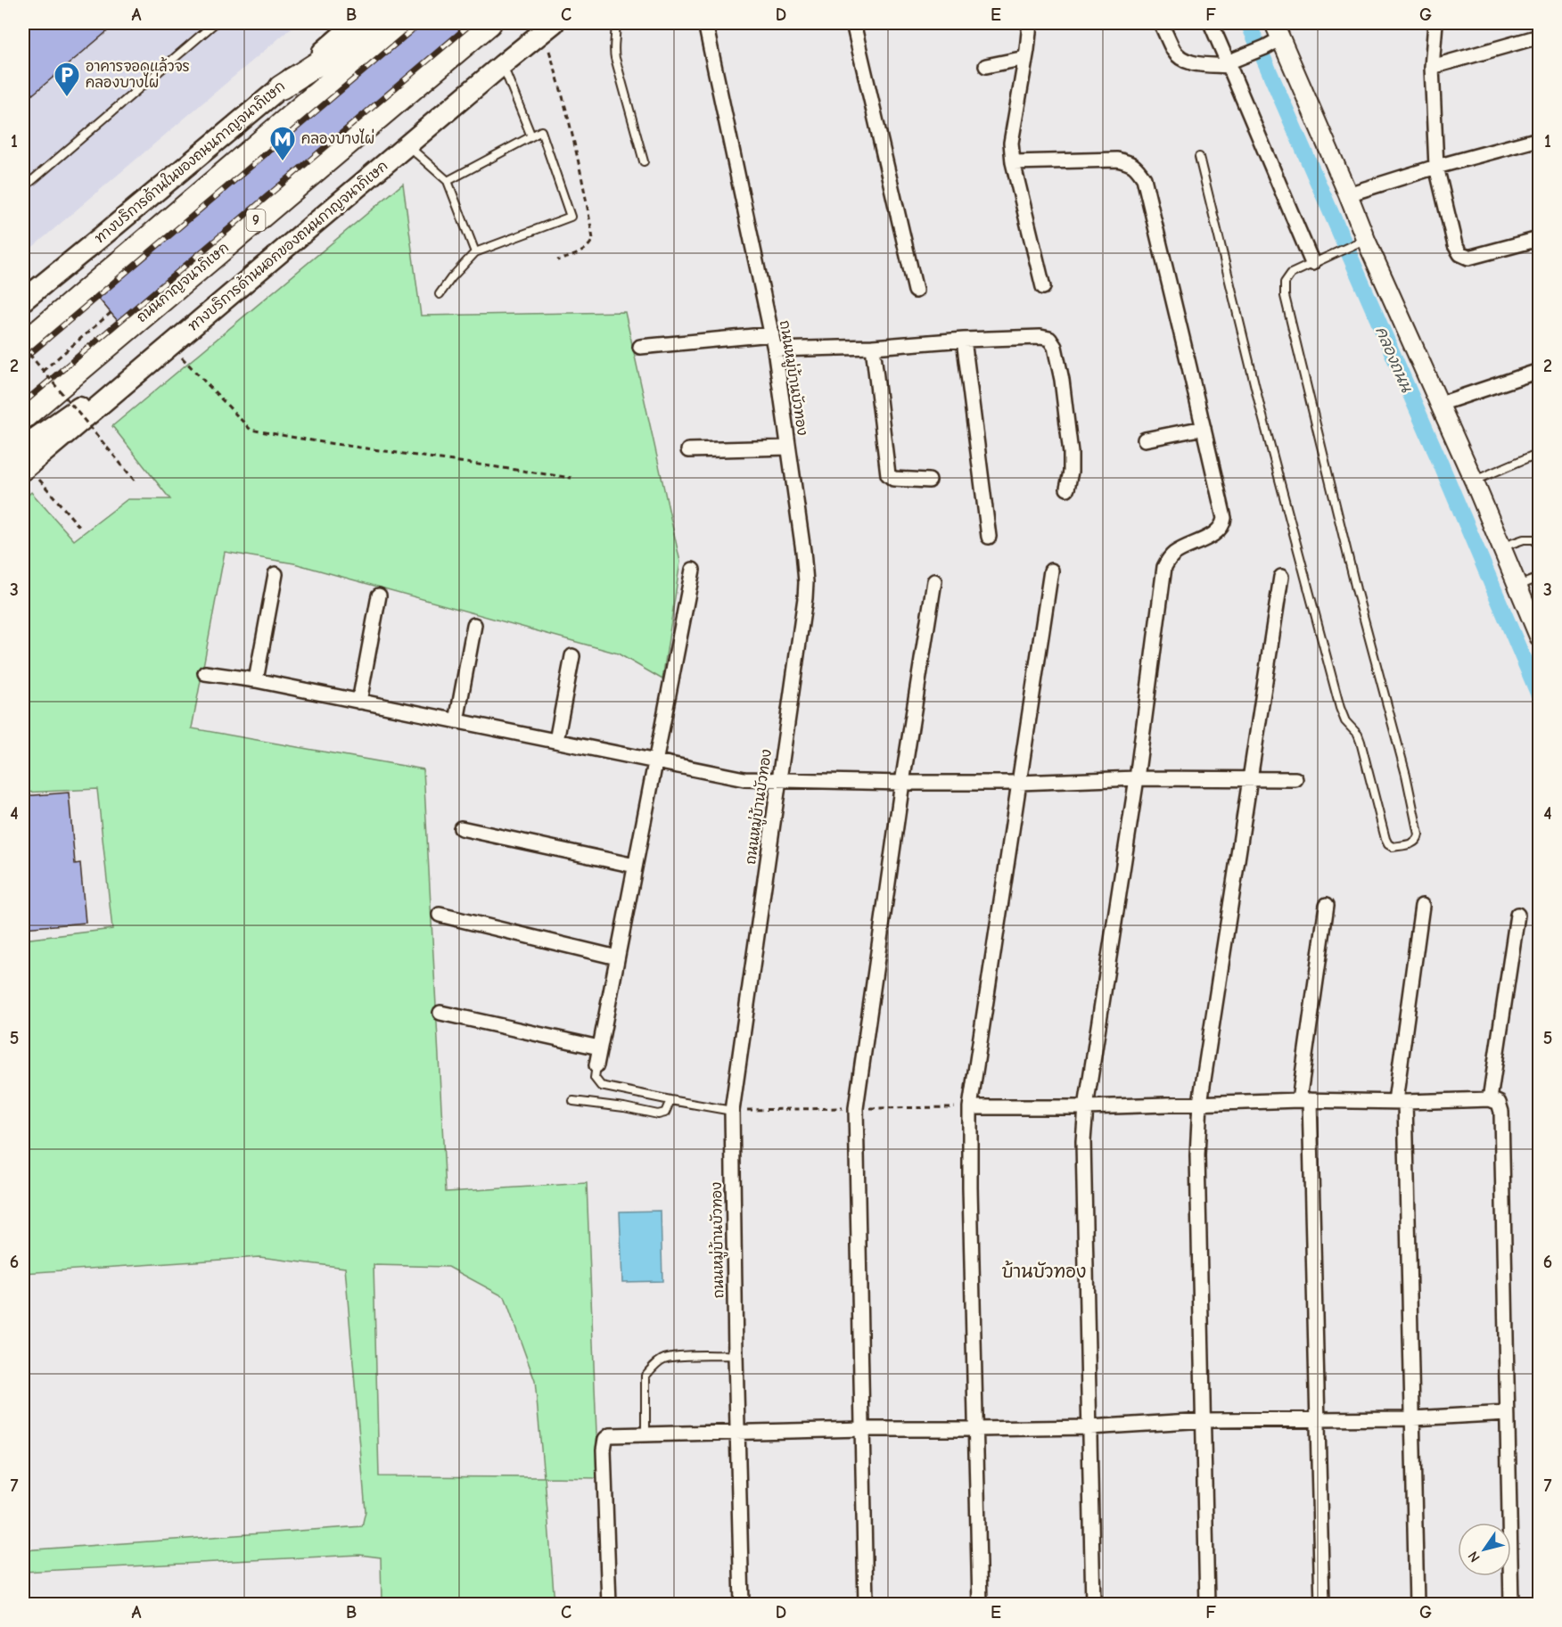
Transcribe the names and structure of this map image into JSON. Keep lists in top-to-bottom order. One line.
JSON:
{"streets":{"highway":["9","ถนนกาญจนาภิเษก"],"main road":["ทางบริการด้านในของถนนกาญจนาภิเษก","ทางบริการด้านนอกของถนนกาญจนาภิเษก"],"street":["ถนนหมู่บ้านบัวทอง"]},"districts":["บ้านบัวทอง"],"water":["คลองถนน"],"places":{"parking":["อาคารจอดแล้วจร คลองบางไผ่"],"metro station":["คลองบางไผ่"]},"north":"bottom left","grid":{"columns":["A","B","C","D","E","F","G"],"rows":["1","2","3","4","5","6","7"]}}
